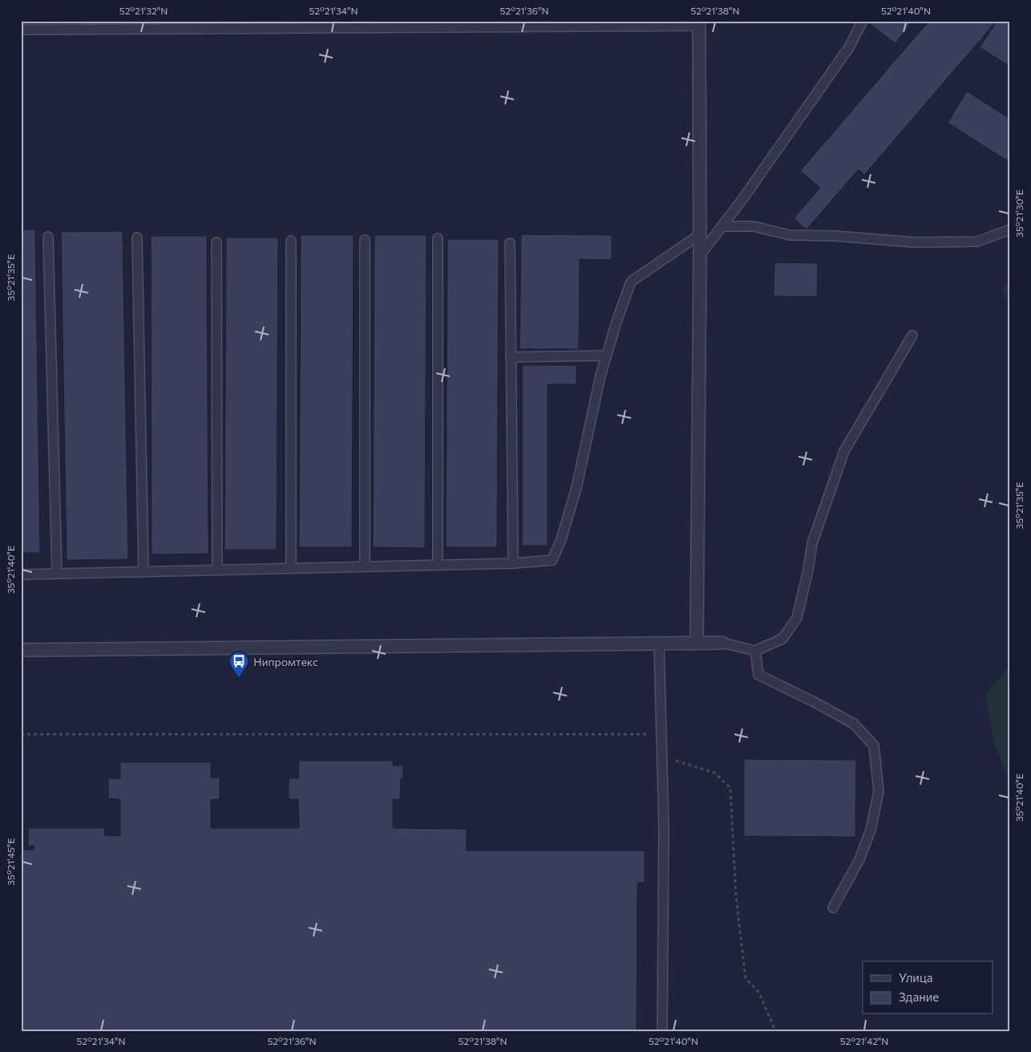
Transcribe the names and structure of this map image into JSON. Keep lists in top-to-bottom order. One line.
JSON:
{"places":{"bus stop":["Нипромтекс"]},"legend":["Улица","Здание"],"coordinates":["52°21'32\"N","52°21'34\"N","52°21'36\"N","52°21'38\"N","52°21'40\"N","35°21'30\"E","35°21'35\"E","35°21'40\"E","35°21'45\"E","52°21'42\"N"]}
